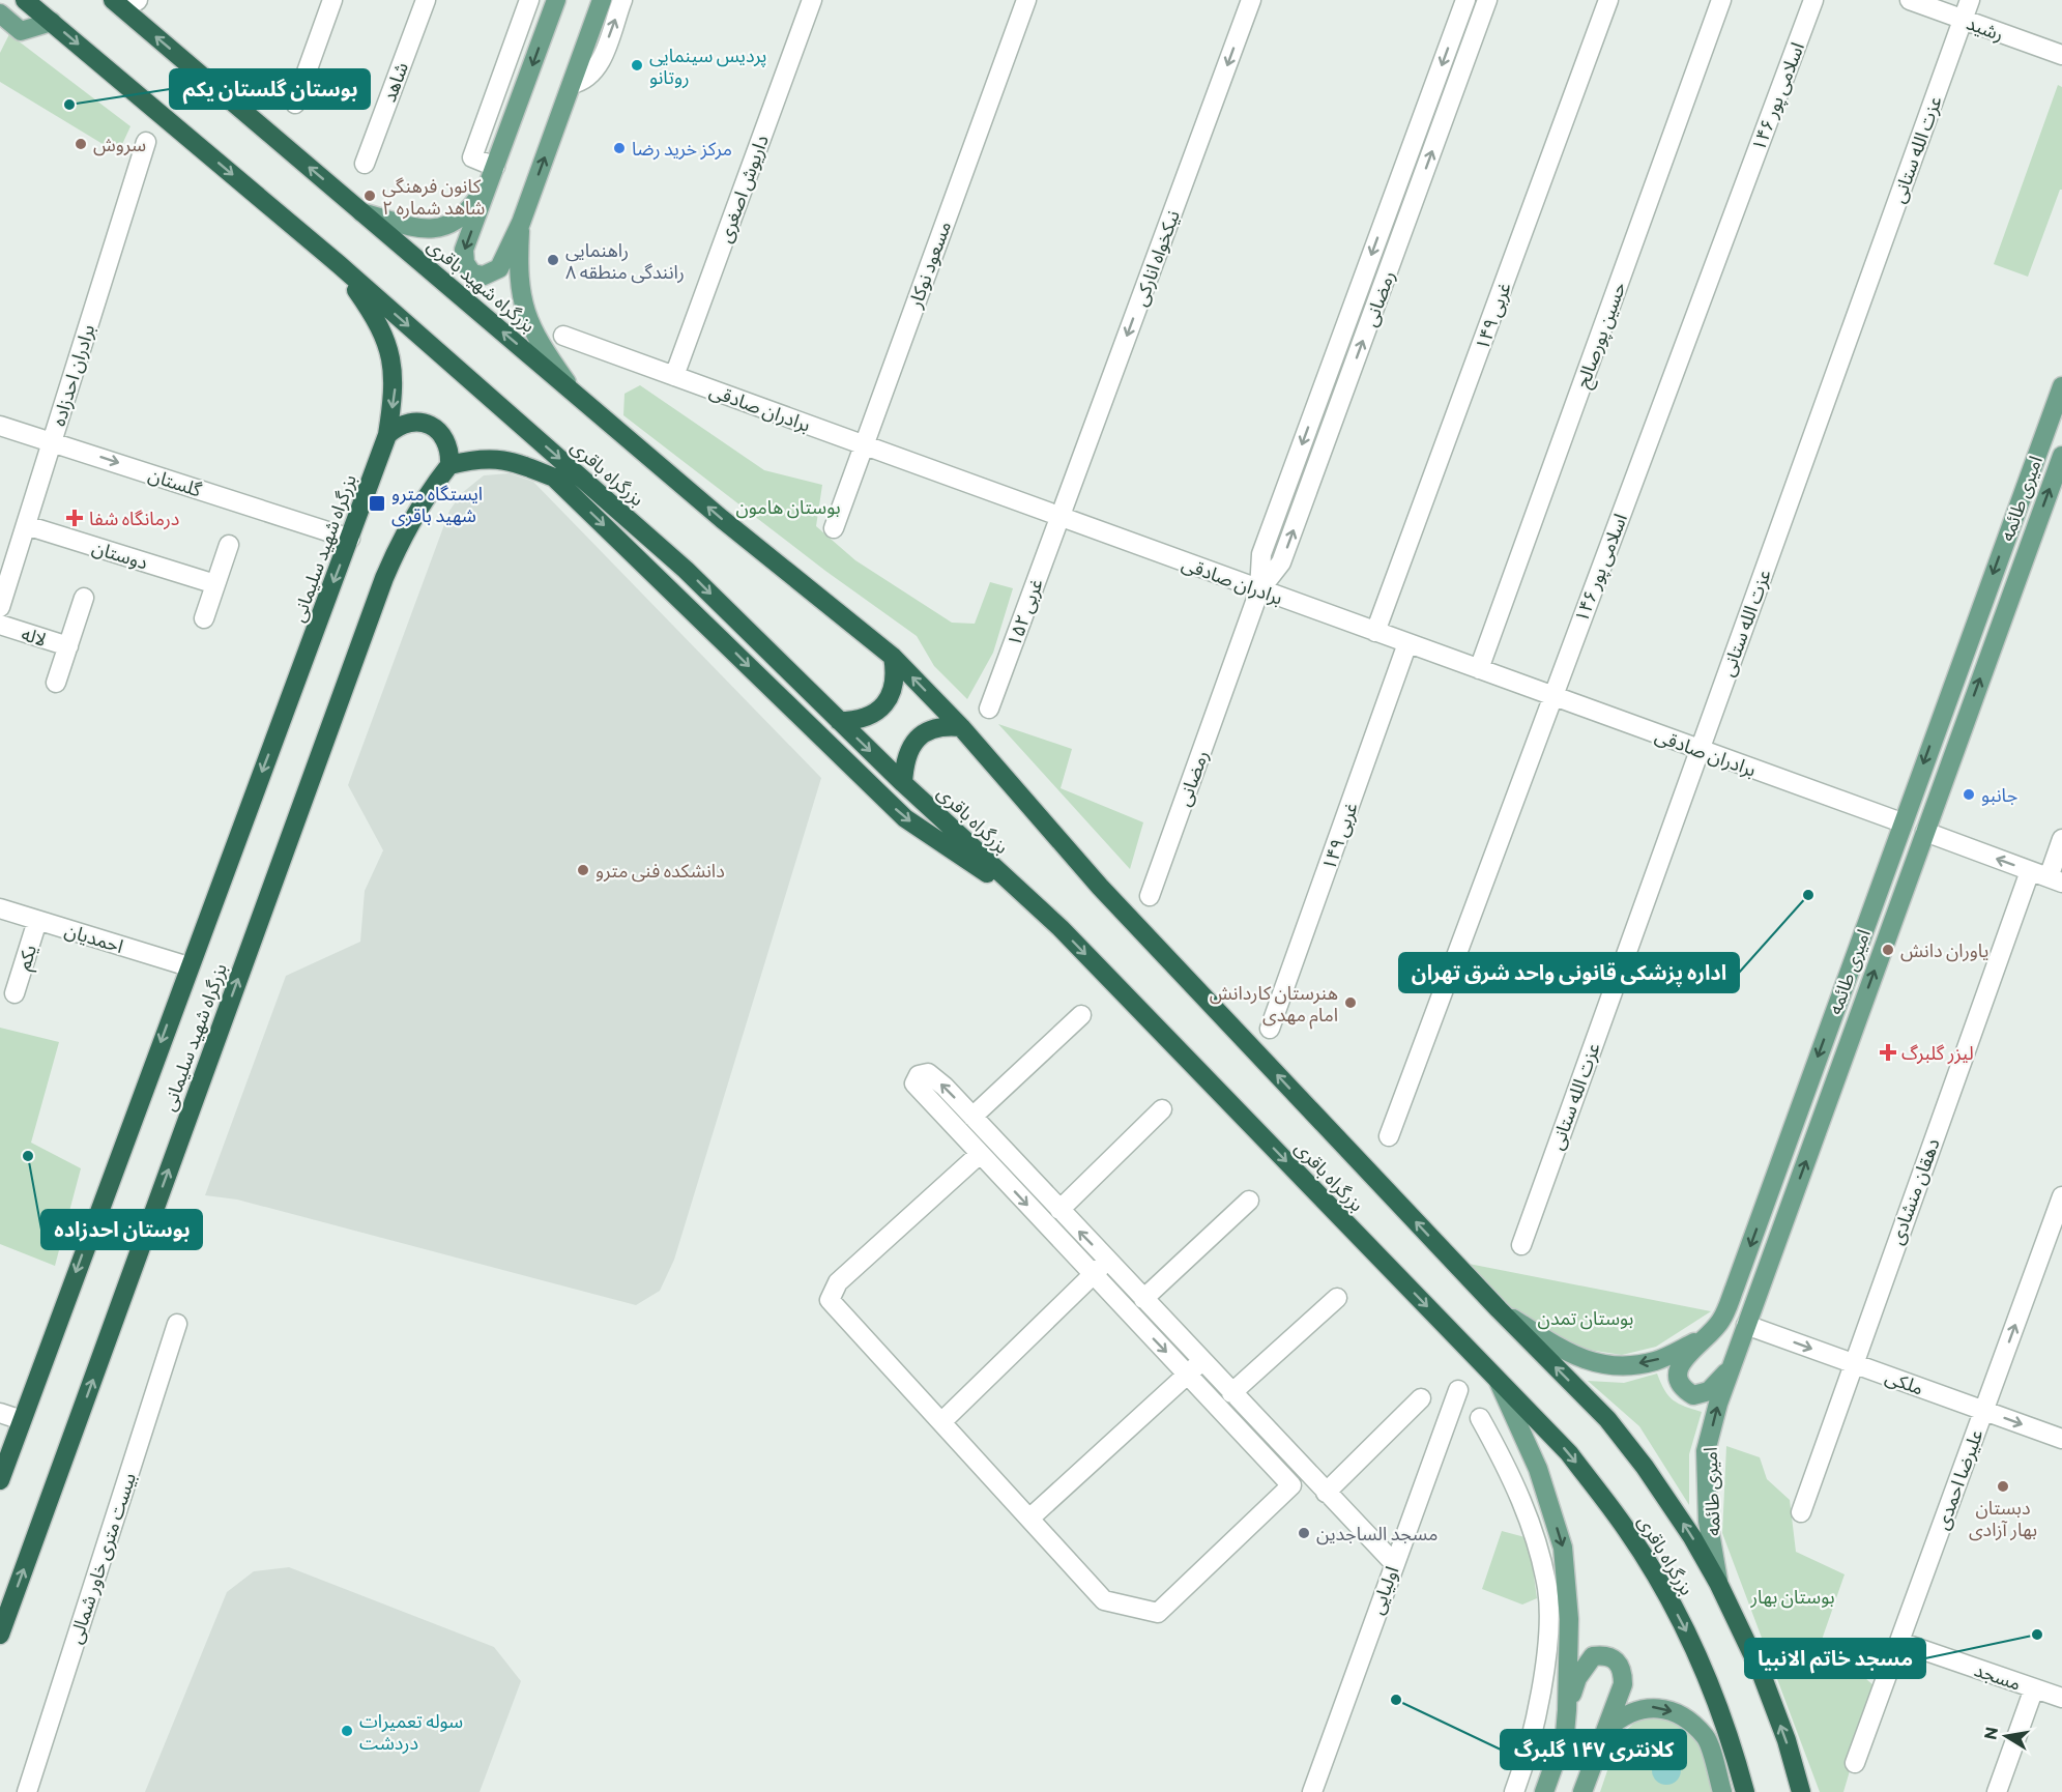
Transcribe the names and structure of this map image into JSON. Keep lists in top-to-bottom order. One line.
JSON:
{"streets":{"highway":["بزرگراه شهید باقری","بزرگراه باقری","بزرگراه شهید سلیمانی"],"main road":["امیری طائمه"],"street":["رشید","شاهد","۱۴۶ اسلامی پور","عزت الله ستانی","داریوش اصغری","نیکخواه انارکی","مسعود نوکار","رمضانی","۱۴۹ غربی","حسین پورصالح","برادران احدزاده","برادران صادقی","گلستان","دوستان","۱۵۲ غربی","لاله","احمدیان","یکم","دهقان منشادی","ملکی","علیرضا احمدی","بیست متری خاور شمالی","اولیایی","مسجد"]},"crossings":[["رشید","عزت الله ستانی"],["۱۴۶ اسلامی پور","برادران صادقی"],["عزت الله ستانی","برادران صادقی"],["داریوش اصغری","برادران صادقی"],["نیکخواه انارکی","برادران صادقی"],["نیکخواه انارکی","۱۵۲ غربی"],["مسعود نوکار","برادران صادقی"],["بزرگراه شهید باقری","بزرگراه باقری"],["رمضانی","برادران صادقی"],["۱۴۹ غربی","برادران صادقی"],["حسین پورصالح","برادران صادقی"],["برادران احدزاده","گلستان"],["برادران احدزاده","دوستان"],["برادران صادقی","امیری طائمه"],["برادران صادقی","۱۵۲ غربی"],["بزرگراه باقری","امیری طائمه"],["بزرگراه باقری","بزرگراه شهید سلیمانی"],["گلستان","بزرگراه شهید سلیمانی"],["امیری طائمه","ملکی"],["بزرگراه شهید سلیمانی","احمدیان"],["احمدیان","یکم"],["دهقان منشادی","ملکی"],["ملکی","علیرضا احمدی"],["علیرضا احمدی","مسجد"]],"one_way":["نیکخواه انارکی","بزرگراه شهید باقری","گلستان","ملکی","علیرضا احمدی"],"parks":["بوستان هامون","بوستان تمدن","بوستان بهار"],"places":{"other":["پردیس سینمایی روتانو","بوستان گلستان یکم","سروش","مرکز خرید رضا","کانون فرهنگی شاهد شماره ۲","راهنمایی رانندگی منطقه ۸","جانبو","دانشکده فنی مترو","اداره پزشكی قانونی واحد شرق تهران","یاوران دانش","هنرستان کاردانش امام مهدی","بوستان احدزاده","دبستان بهار آزادی","مسجد الساجدین","مسجد خاتم الانبیا","کلانتری ۱۴۷ گلبرگ","سوله تعمیرات دردشت"],"transit":["ایستگاه مترو شهید باقری"],"health":["درمانگاه شفا","لیزر گلبرگ"]},"north":"left"}
